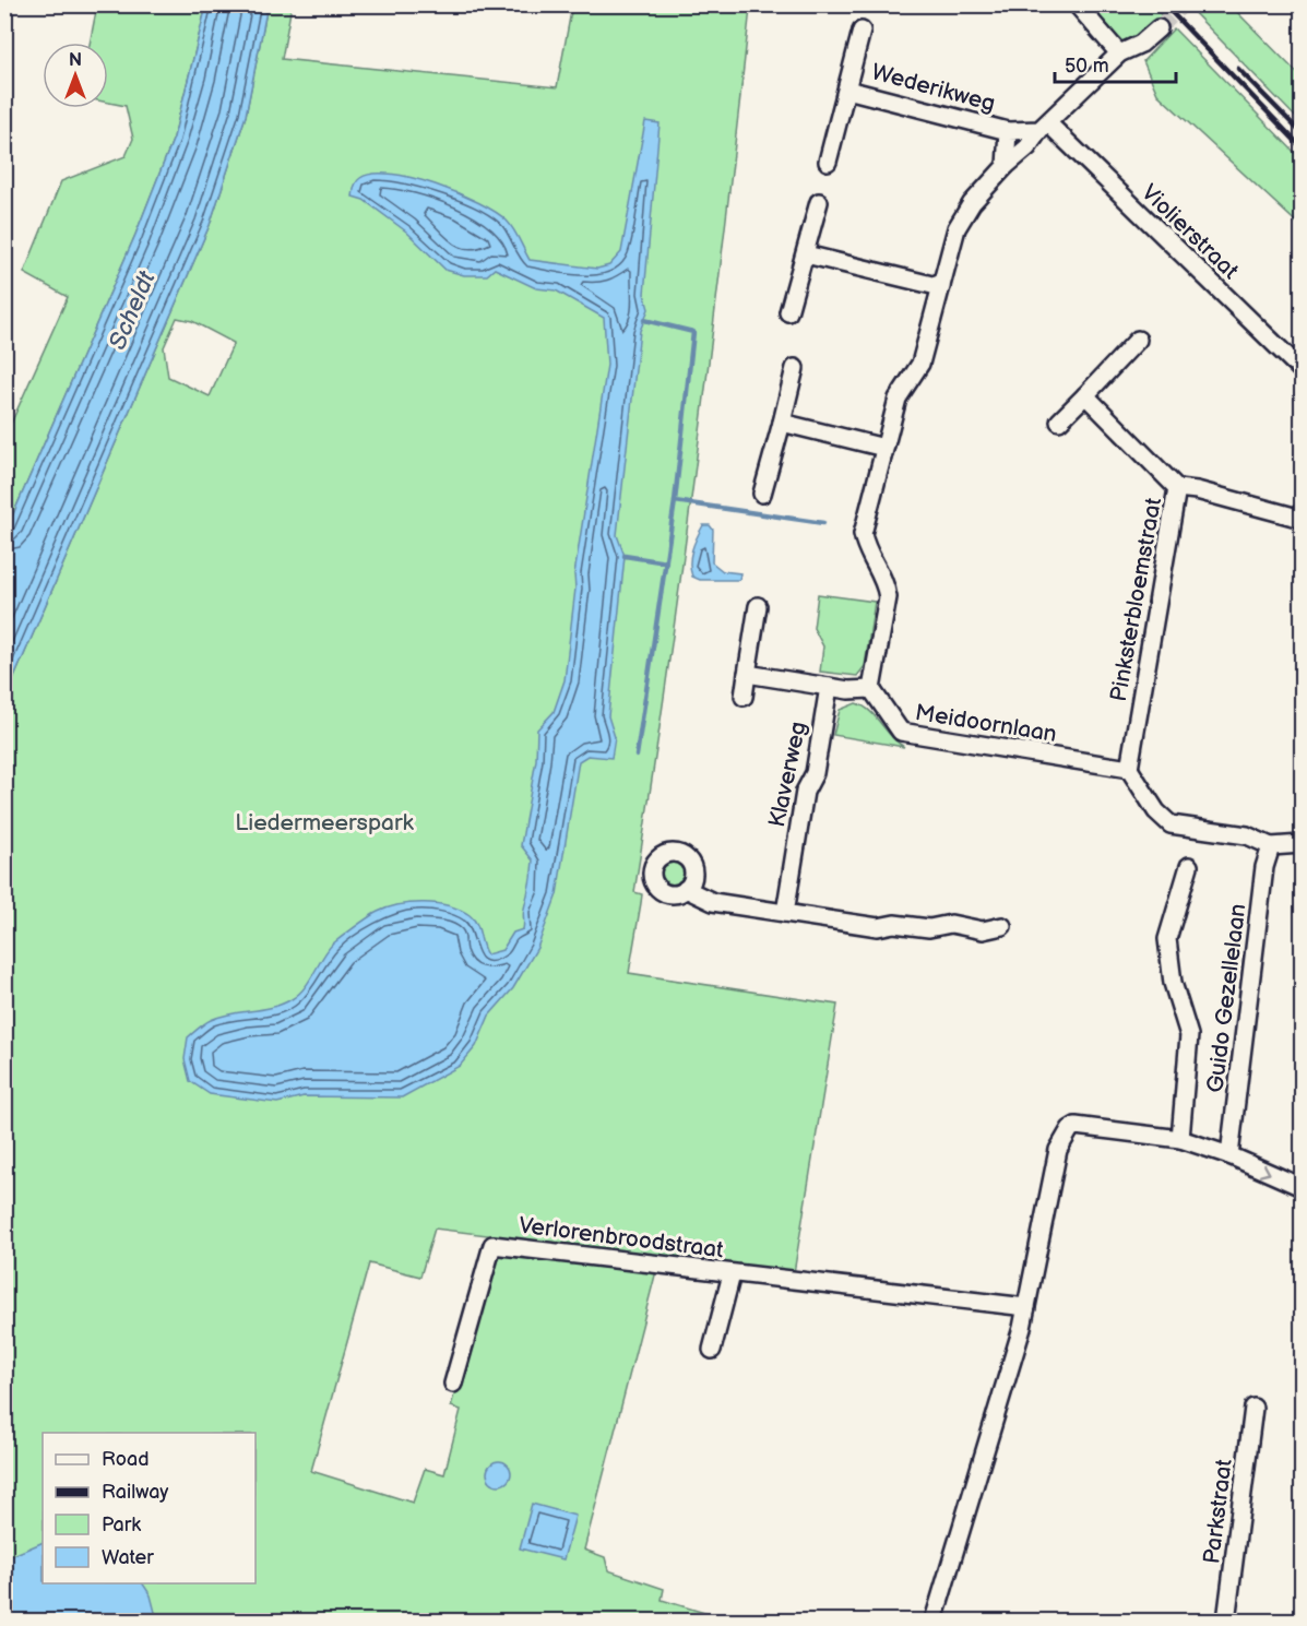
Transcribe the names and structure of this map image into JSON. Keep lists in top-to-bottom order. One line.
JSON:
{"streets":{"street":["Wederikweg","Violierstraat","Pinksterbloemstraat","Meidoornlaan","Klaverweg","Guido Gezellelaan","Verlorenbroodstraat","Parkstraat"]},"crossings":[["Pinksterbloemstraat","Meidoornlaan"]],"water":["Scheldt"],"parks":["Liedermeerspark"],"legend":["Road","Railway","Park","Water"],"scale_bar":"50 m","north":"top"}
